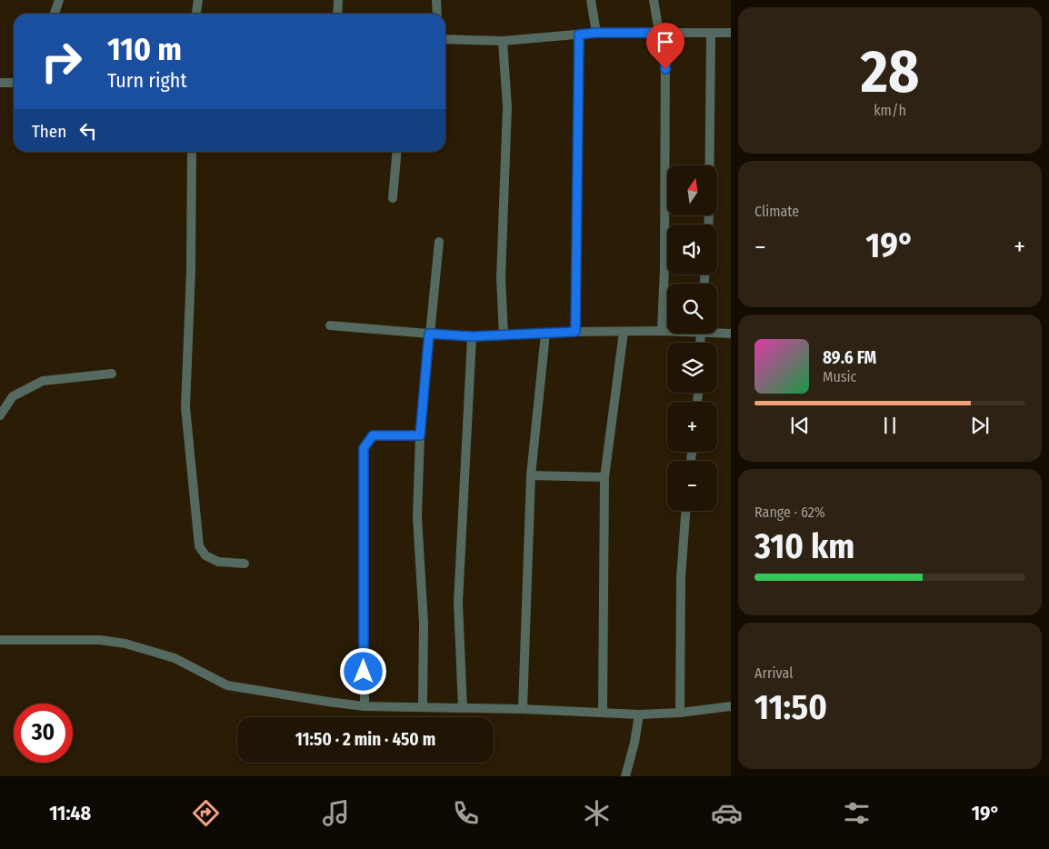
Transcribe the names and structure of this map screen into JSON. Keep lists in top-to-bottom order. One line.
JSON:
{"north":"top","page":{"tile":[["28","km/h"],"Climate",["Range · 62%","310 km"],["Arrival","11:50"]],"turn":["110 m","Turn right"],"then":"Then","map_buttons":["+","−"],"heat":["−","19°","+"],"song":["89.6 FM","Music"],"limit":"30","trip":"11:50 · 2 min · 450 m","tabs":["11:48","19°"]}}
